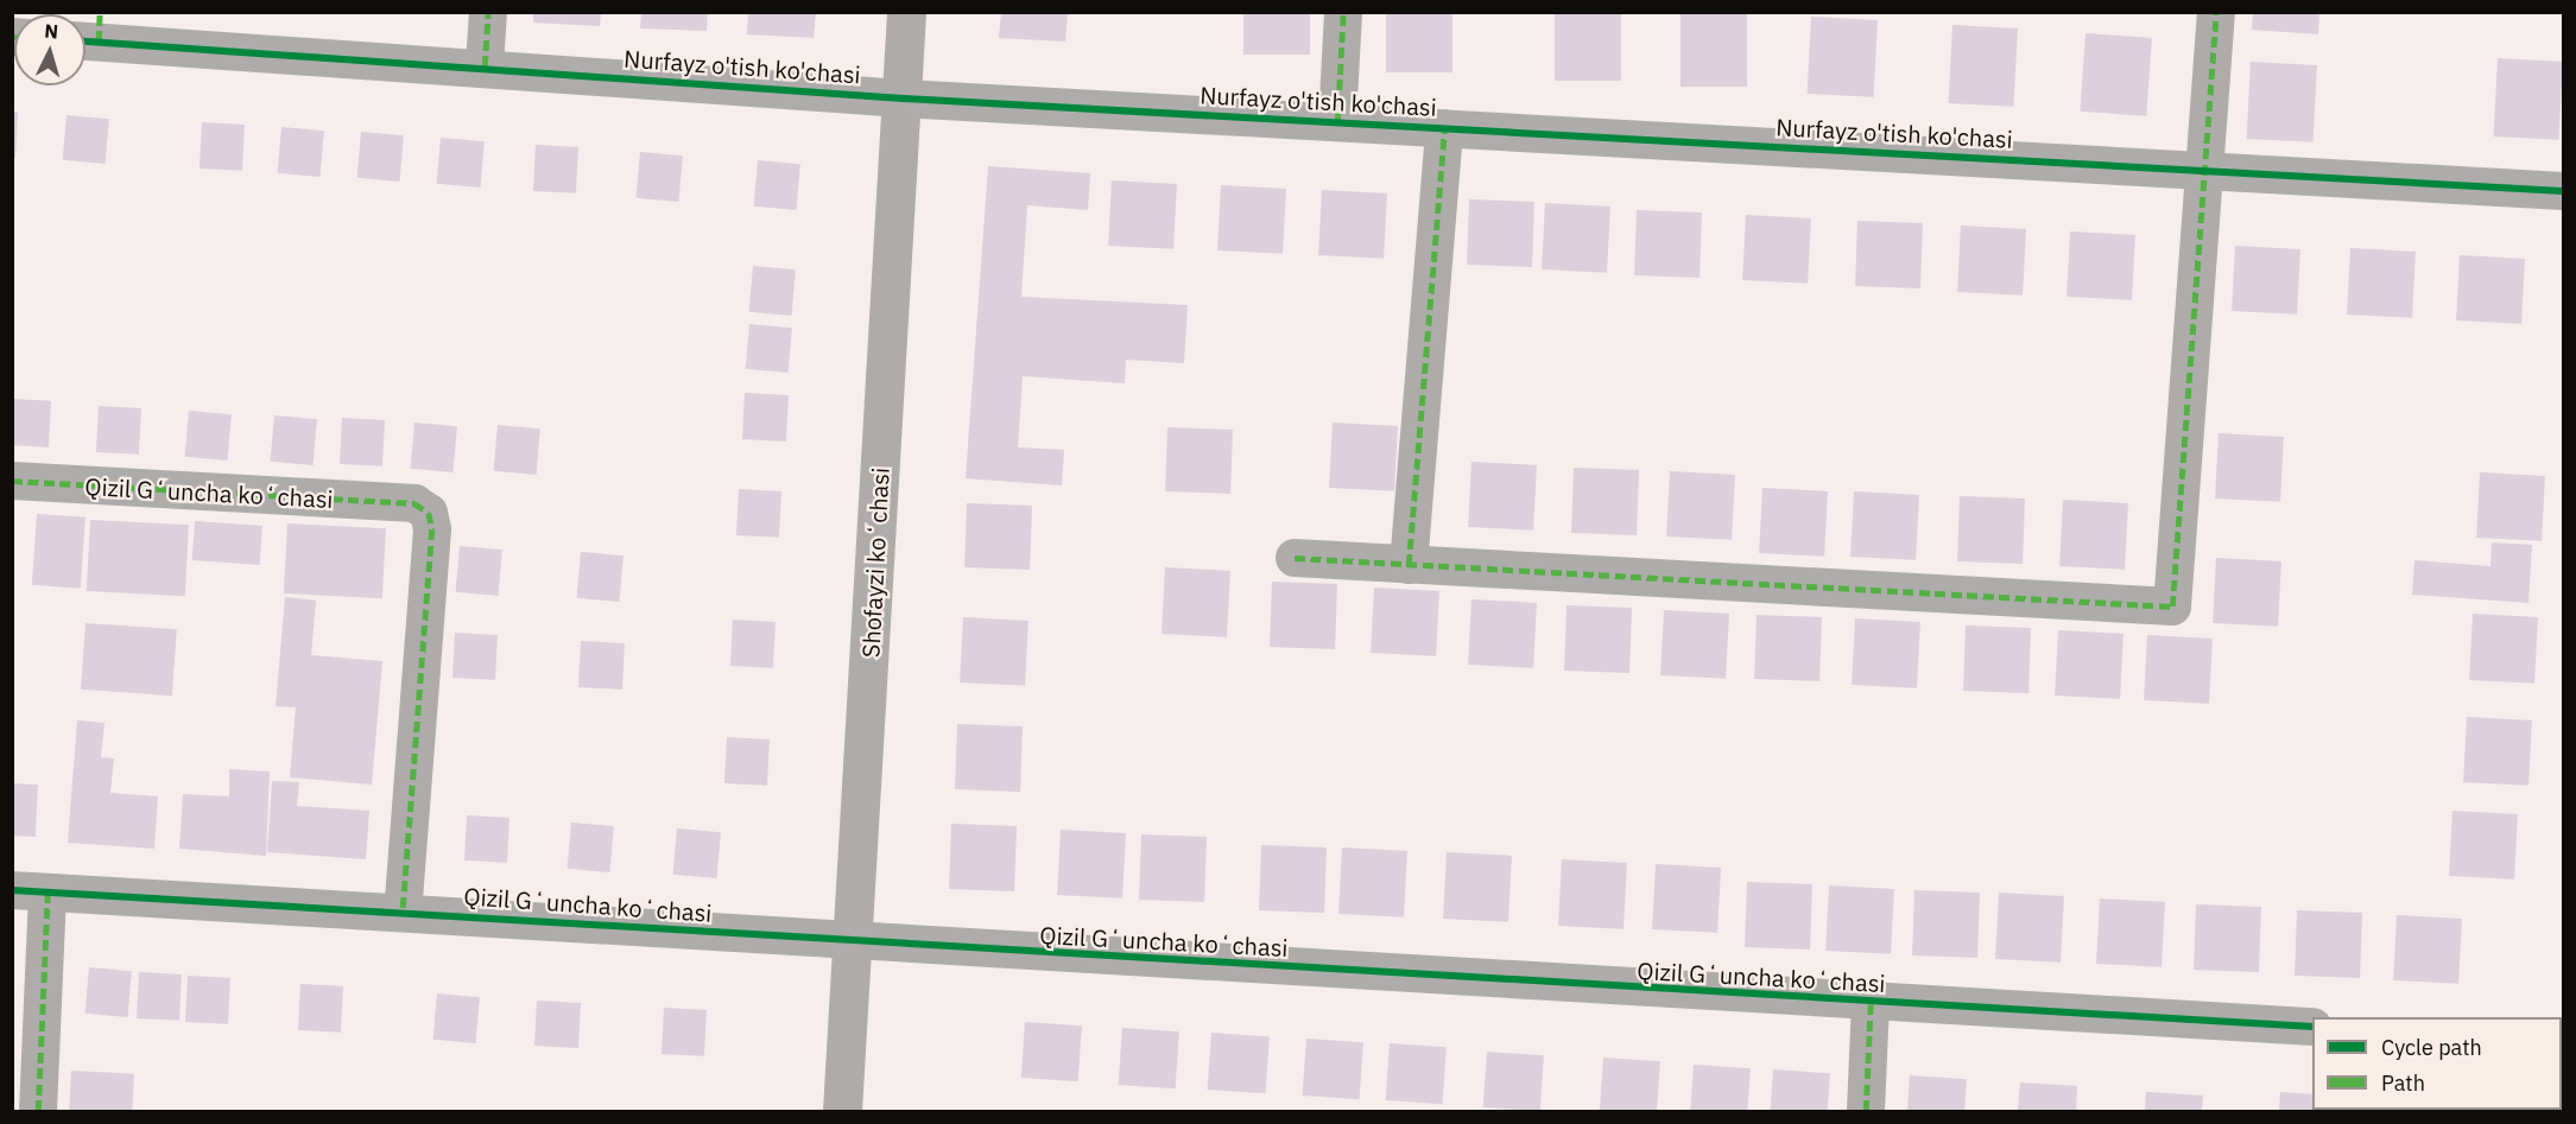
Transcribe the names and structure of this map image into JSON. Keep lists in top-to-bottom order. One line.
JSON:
{"streets":{"street":["Nurfayz o'tish ko'chasi","Qizil Gʻuncha koʻchasi","Shofayzi koʻchasi"]},"crossings":[["Nurfayz o'tish ko'chasi","Shofayzi koʻchasi"],["Qizil Gʻuncha koʻchasi","Shofayzi koʻchasi"]],"legend":["Cycle path","Path"],"north":"top"}
